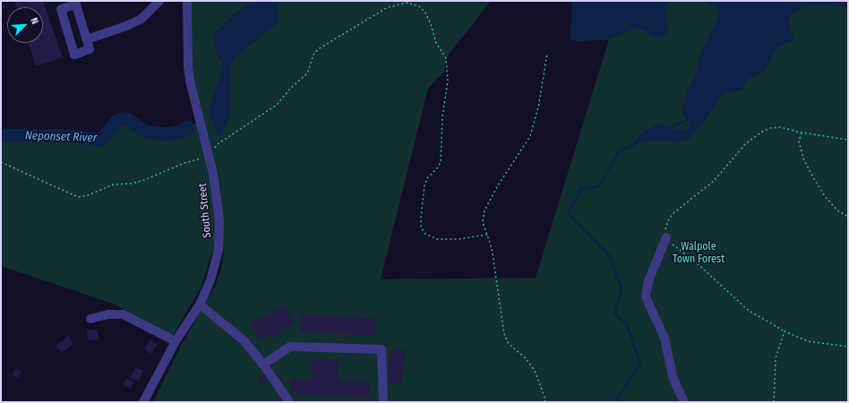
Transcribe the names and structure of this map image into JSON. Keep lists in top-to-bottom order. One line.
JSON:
{"streets":{"street":["South Street"]},"water":["Neponset River"],"parks":["Walpole Town Forest"],"north":"top right"}
